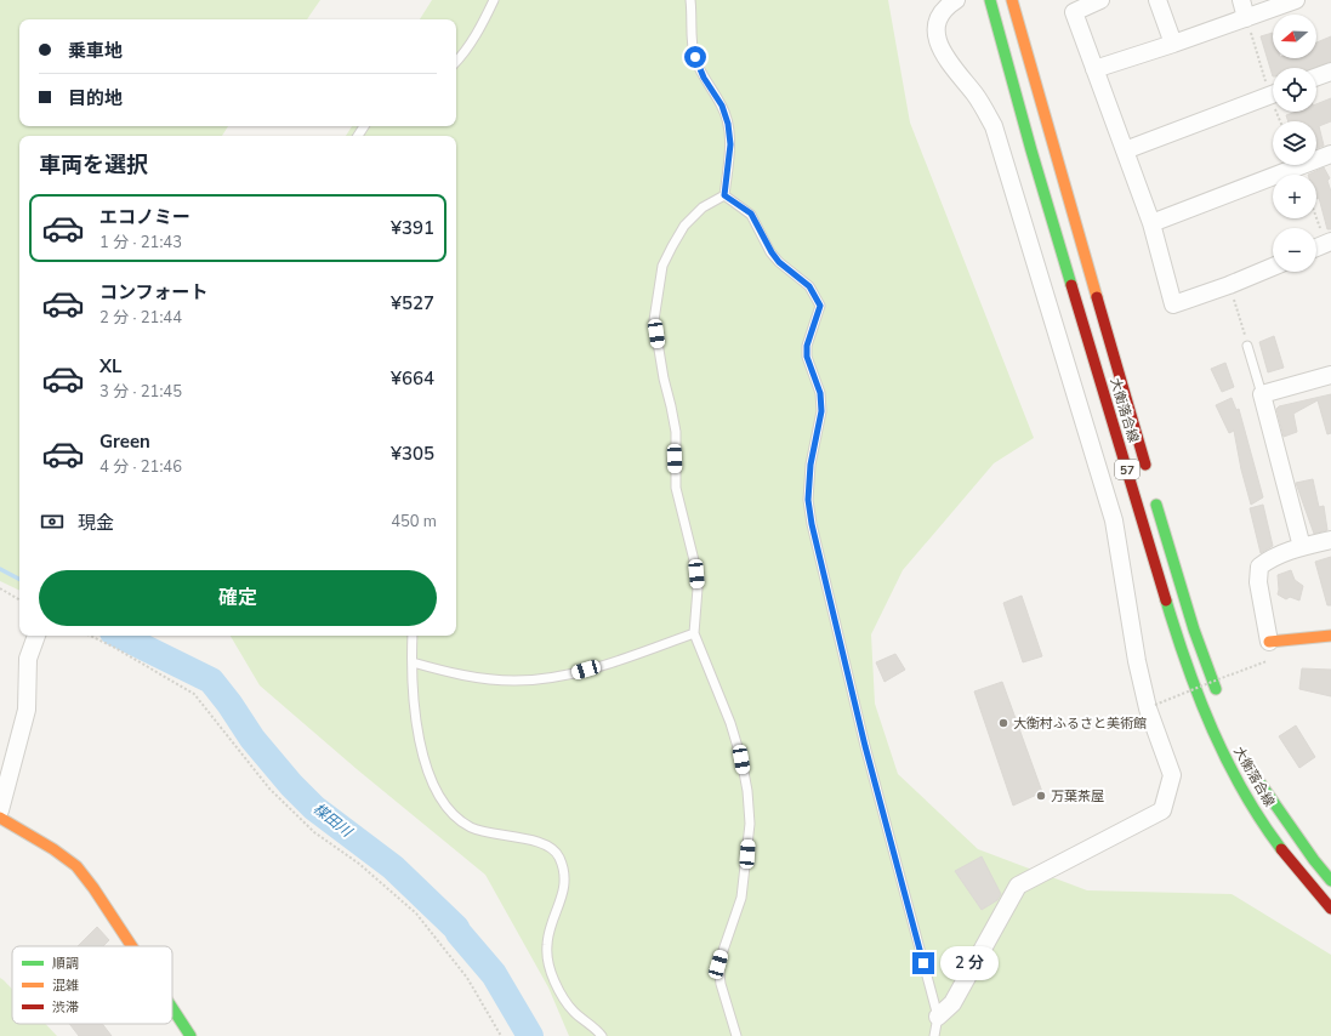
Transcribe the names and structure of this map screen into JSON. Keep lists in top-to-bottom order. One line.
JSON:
{"streets":{"main road":["大衡落合線","57"]},"water":["楳田川"],"places":["大衡村ふるさと美術館","万葉茶屋"],"legend":["順調","混雑","渋滞"],"north":"left","page":{"map_buttons":["+","−"],"banner":["乗車地","目的地"],"heading":"車両を選択","list":[{"name":"エコノミー","note":"1 分 · 21:43","value":"¥391"},{"name":"コンフォート","note":"2 分 · 21:44","value":"¥527"},{"name":"XL","note":"3 分 · 21:45","value":"¥664"},{"name":"Green","note":"4 分 · 21:46","value":"¥305"}],"pay":["現金","450 m"],"buttons":"確定","bubble":"2 分"}}
